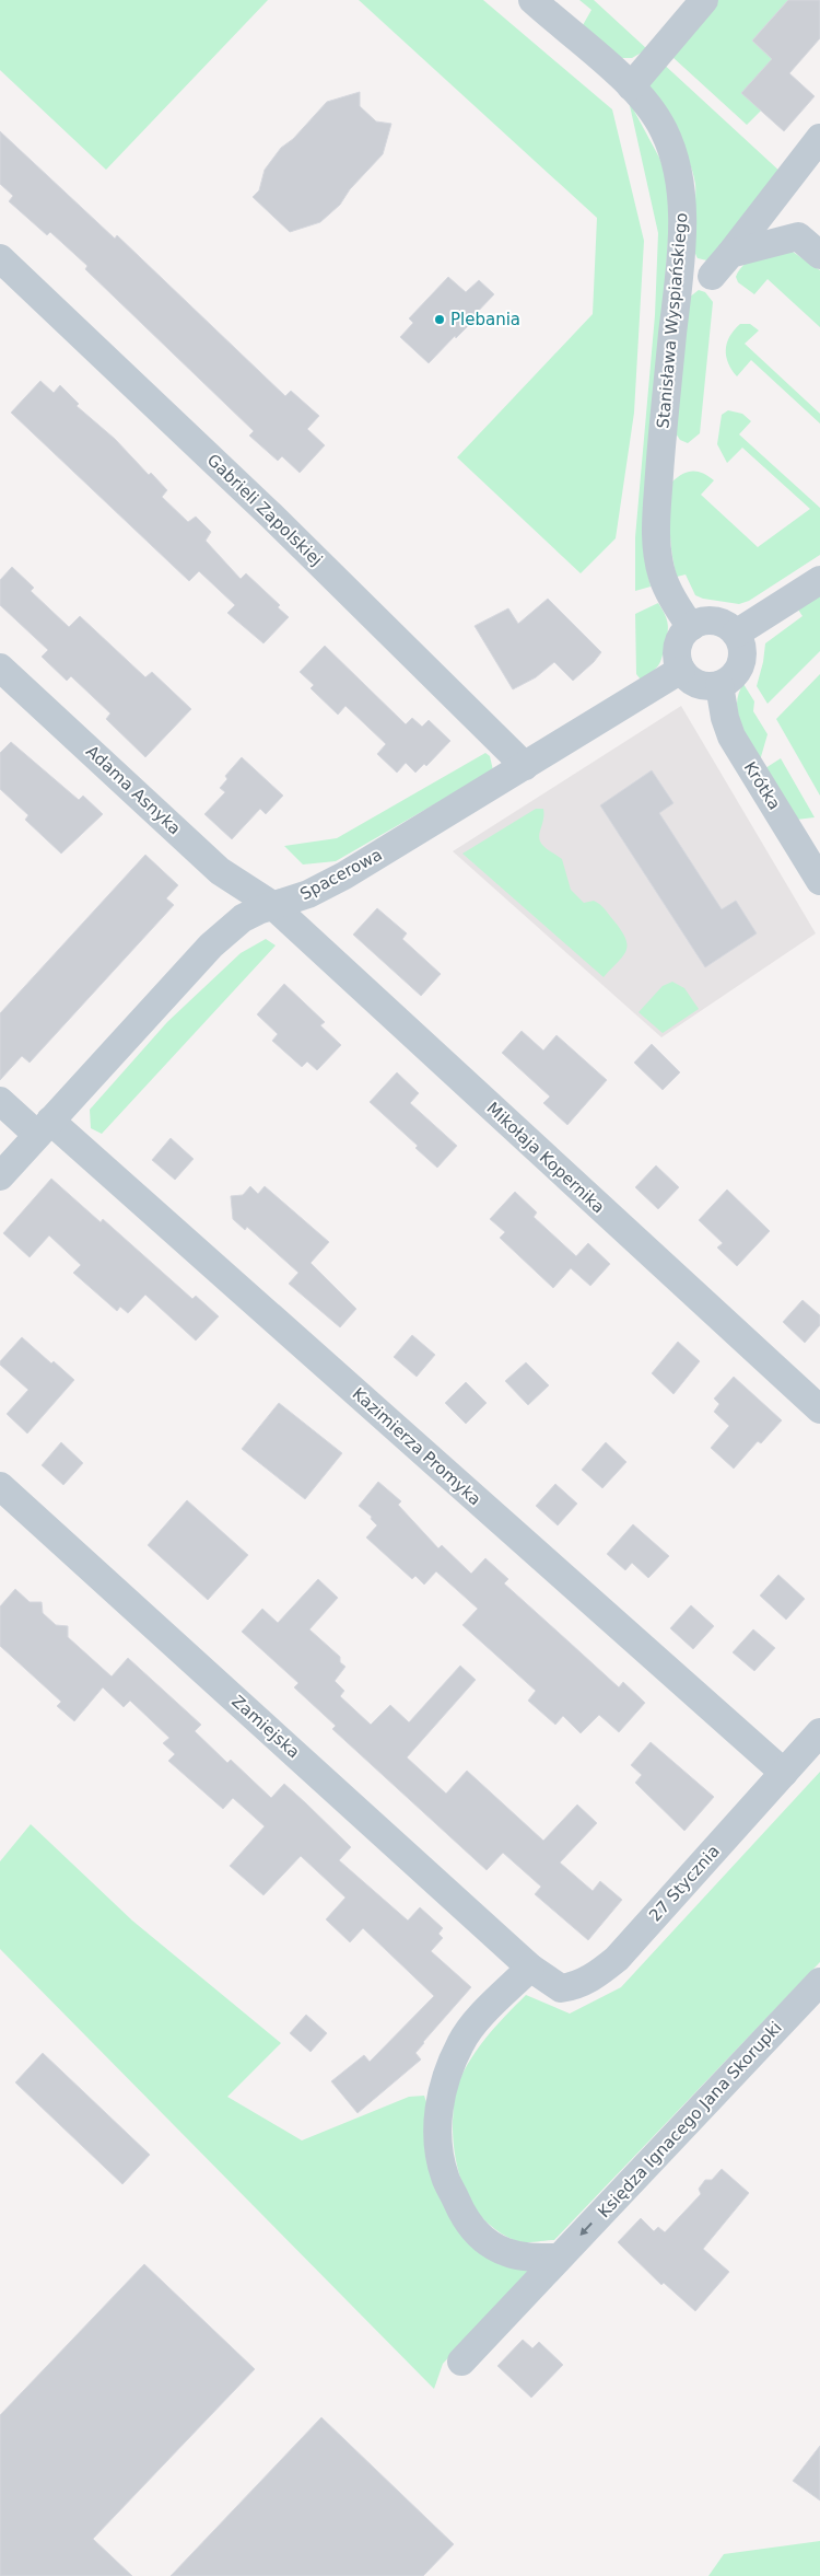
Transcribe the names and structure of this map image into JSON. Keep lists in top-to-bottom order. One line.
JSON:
{"streets":{"street":["Stanisława Wyspiańskiego","Gabrieli Zapolskiej","Krótka","Adama Asnyka","Spacerowa","Mikołaja Kopernika","Kazimierza Promyka","Zamiejska","27 Stycznia","Księdza Ignacego Jana Skorupki"]},"crossings":[["Stanisława Wyspiańskiego","Krótka"],["Stanisława Wyspiańskiego","Spacerowa"],["Gabrieli Zapolskiej","Spacerowa"],["Krótka","Spacerowa"],["Adama Asnyka","Spacerowa"],["Adama Asnyka","Mikołaja Kopernika"],["Spacerowa","Mikołaja Kopernika"],["Spacerowa","Kazimierza Promyka"],["Kazimierza Promyka","27 Stycznia"],["Zamiejska","27 Stycznia"]],"one_way":["Księdza Ignacego Jana Skorupki"],"places":["Plebania"]}
